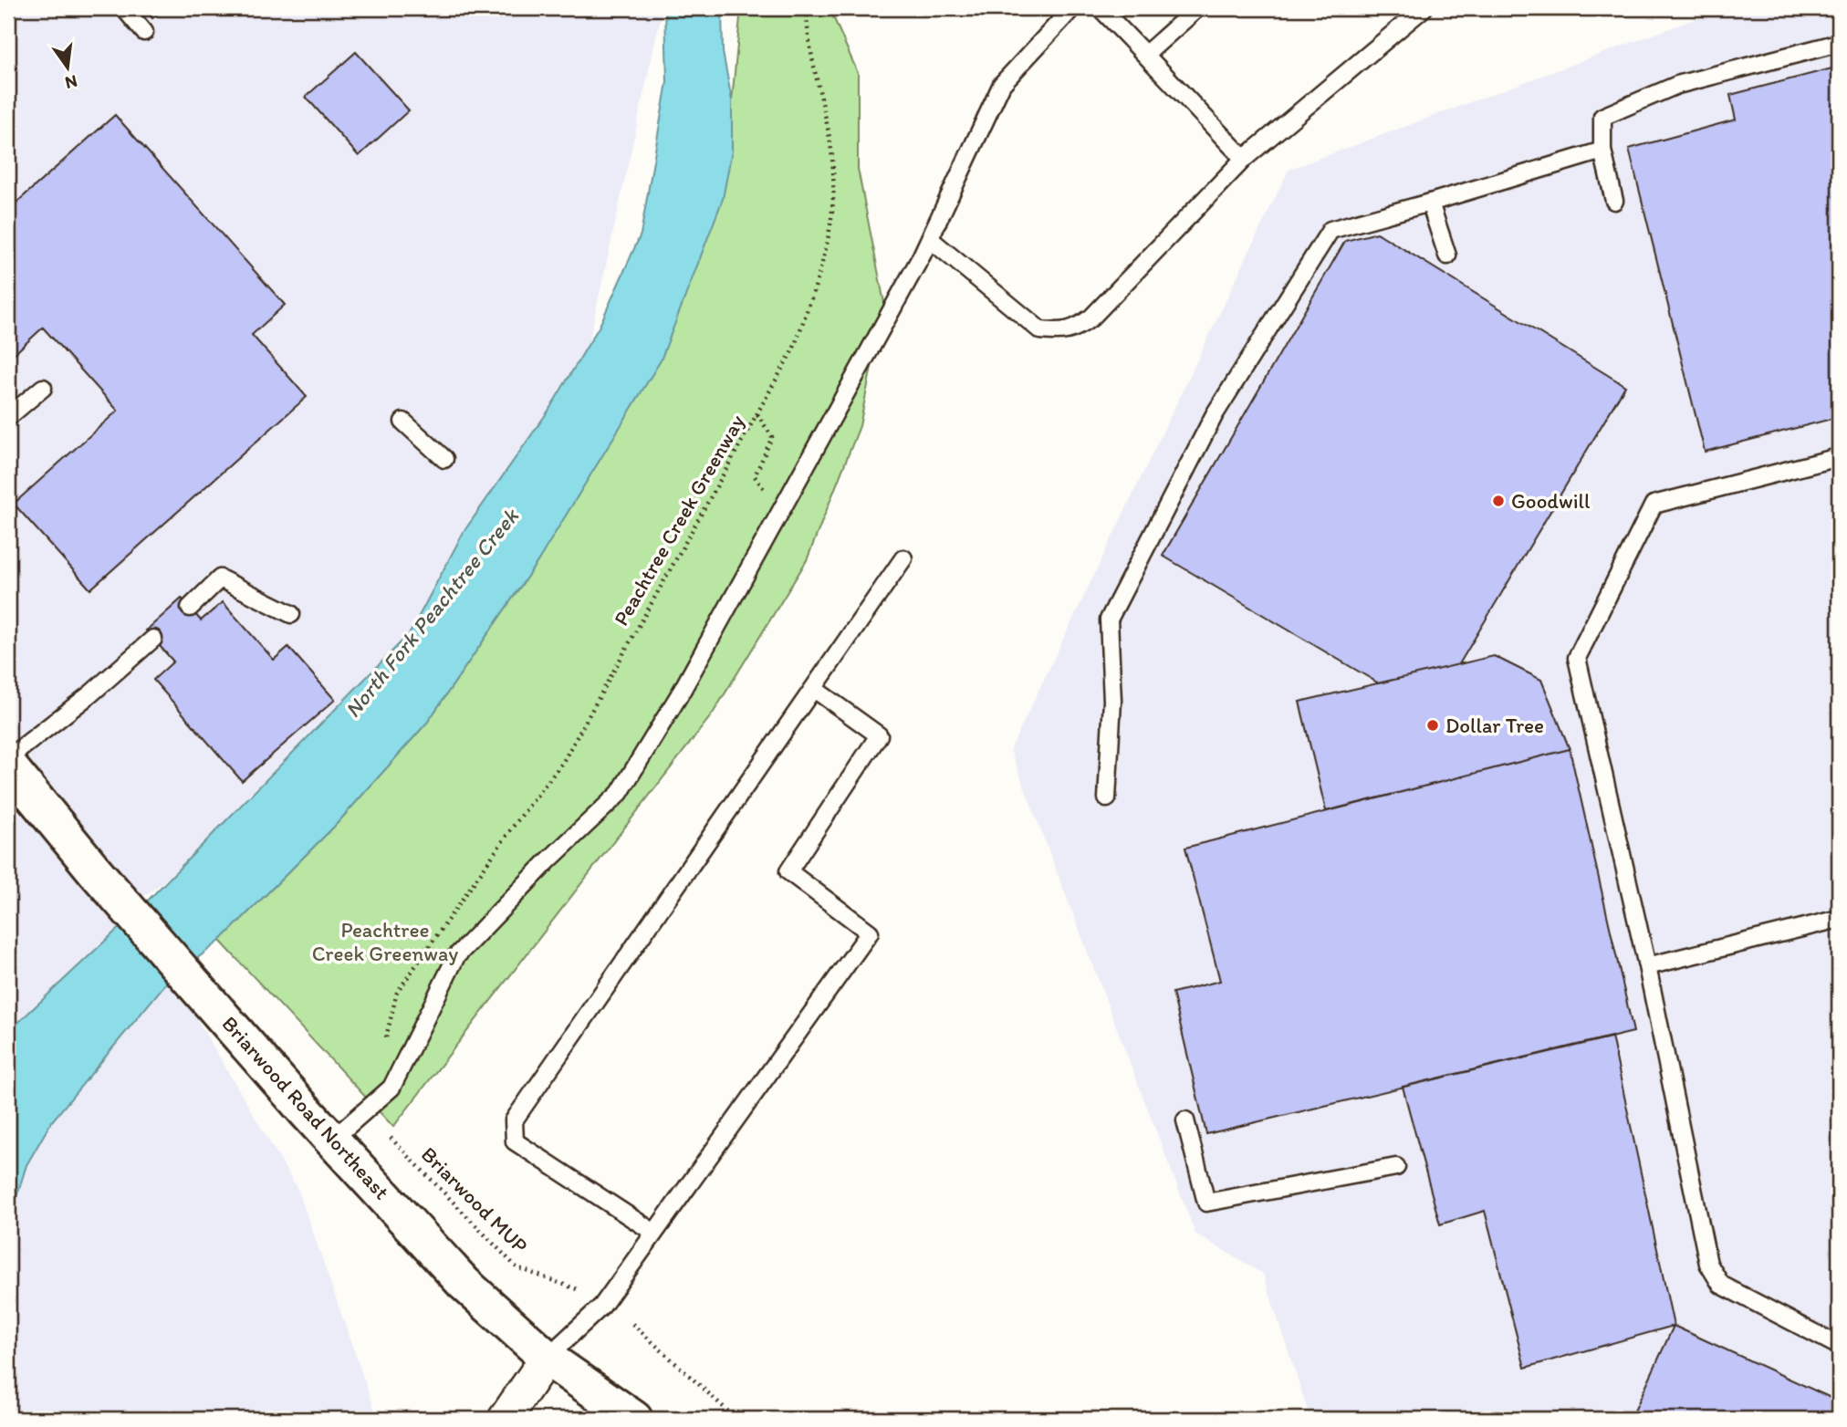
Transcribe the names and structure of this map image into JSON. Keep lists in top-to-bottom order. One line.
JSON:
{"streets":{"street":["Briarwood Road Northeast"],"path":["Peachtree Creek Greenway","Briarwood MUP"]},"water":["North Fork Peachtree Creek"],"parks":["Peachtree Creek Greenway"],"places":["Goodwill","Dollar Tree"],"north":"bottom"}
